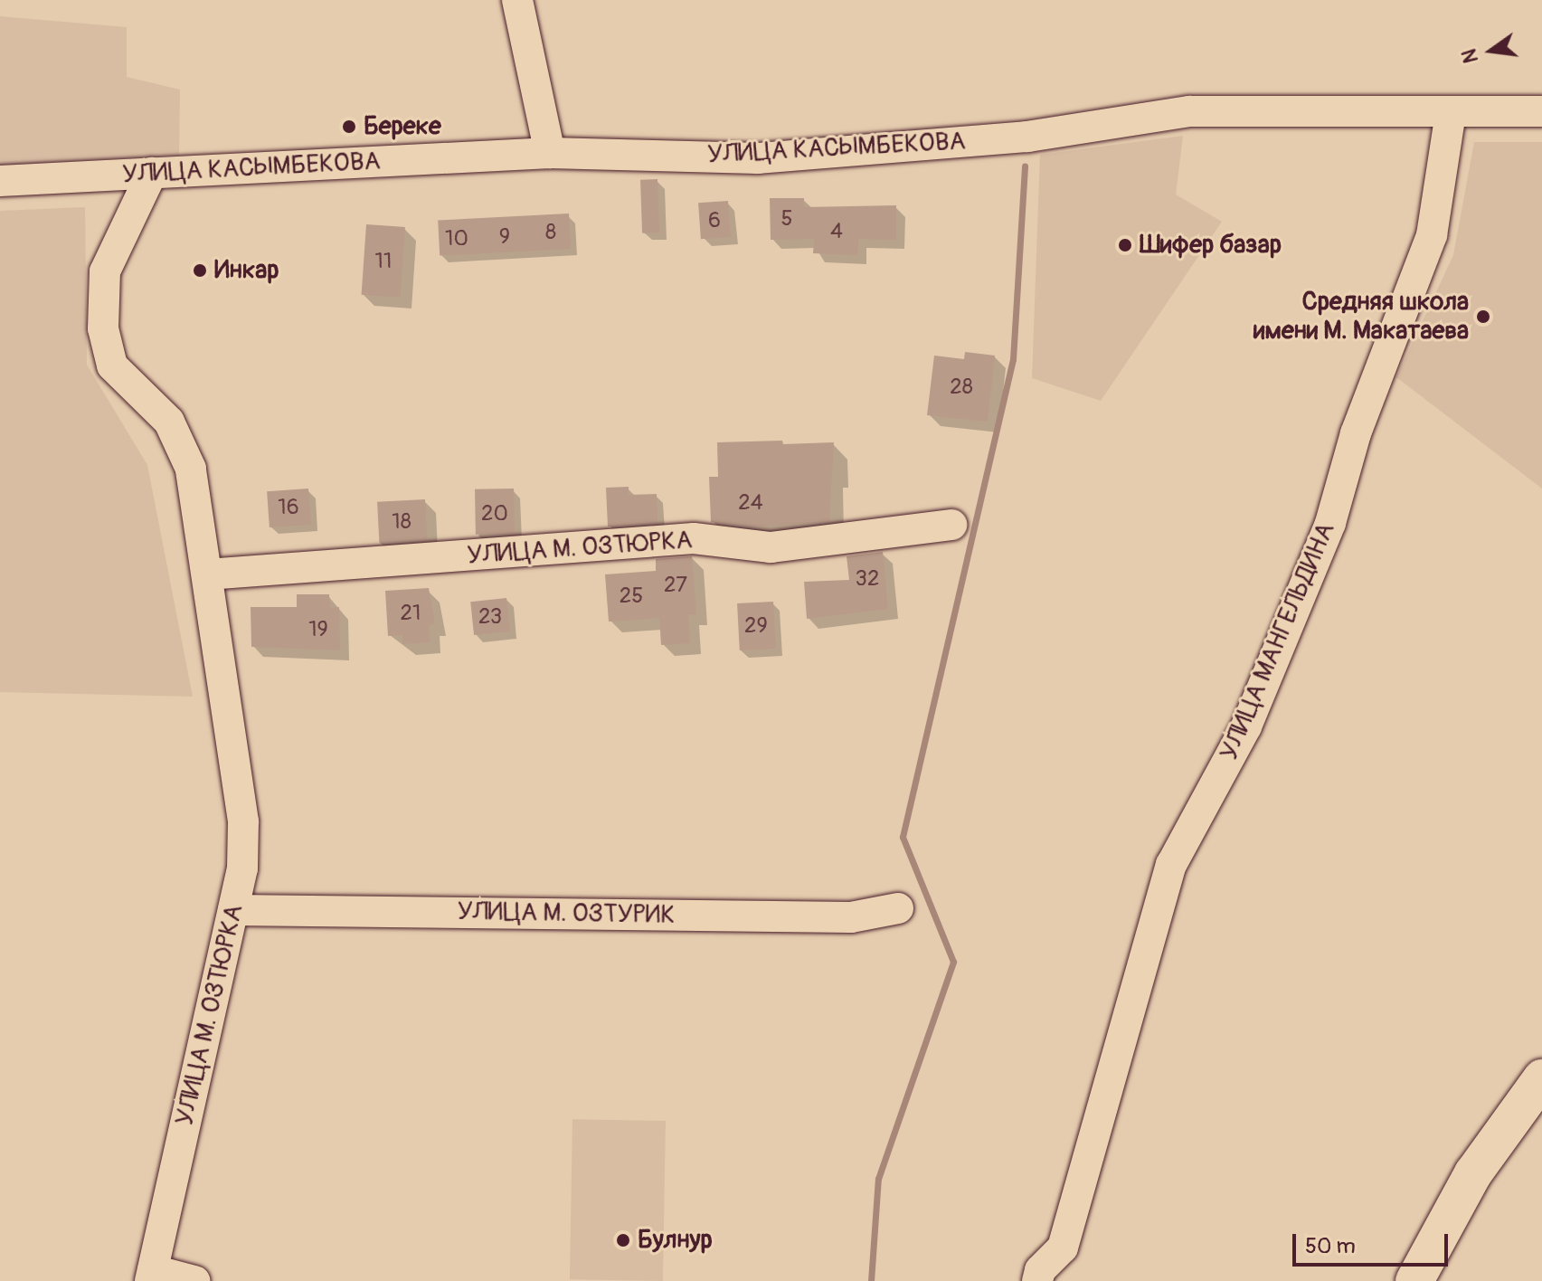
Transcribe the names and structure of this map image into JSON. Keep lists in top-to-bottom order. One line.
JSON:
{"streets":{"street":["УЛИЦА КАСЫМБЕКОВА","УЛИЦА М. ОЗТЮРКА","УЛИЦА МАНГЕЛЬДИНА","УЛИЦА М. ОЗТУРИК"]},"crossings":[["УЛИЦА КАСЫМБЕКОВА","УЛИЦА М. ОЗТЮРКА"],["УЛИЦА КАСЫМБЕКОВА","УЛИЦА МАНГЕЛЬДИНА"],["УЛИЦА М. ОЗТЮРКА","УЛИЦА М. ОЗТУРИК"]],"places":["Береке","Шифер базар","Инкар","Средняя школа имени М. Макатаева","Булнур"],"house_numbers":["5","6","4","8","9","10","11","28","24","16","20","18","32","27","25","21","23","29","19"],"scale_bar":"50 m","north":"left"}
